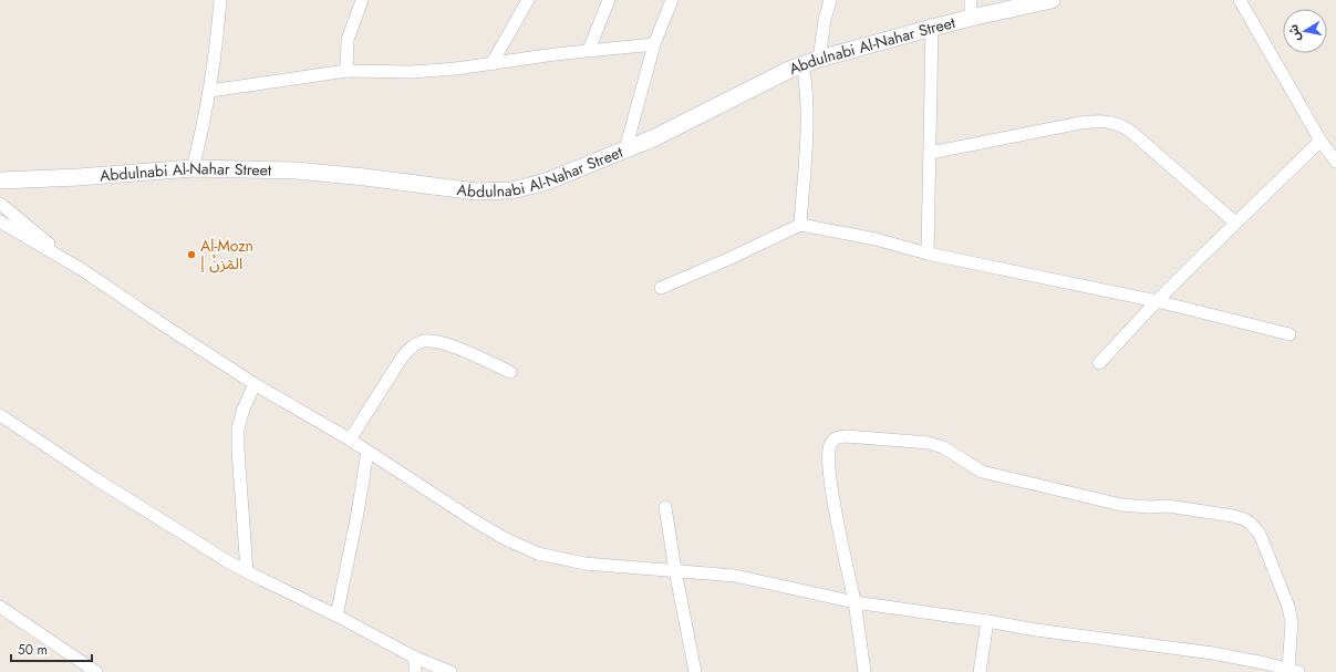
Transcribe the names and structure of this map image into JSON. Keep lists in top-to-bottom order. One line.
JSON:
{"streets":{"street":["Abdulnabi Al-Nahar Street"]},"places":["Al-Mozn | المٓزنْ"],"scale_bar":"50 m","north":"left"}
